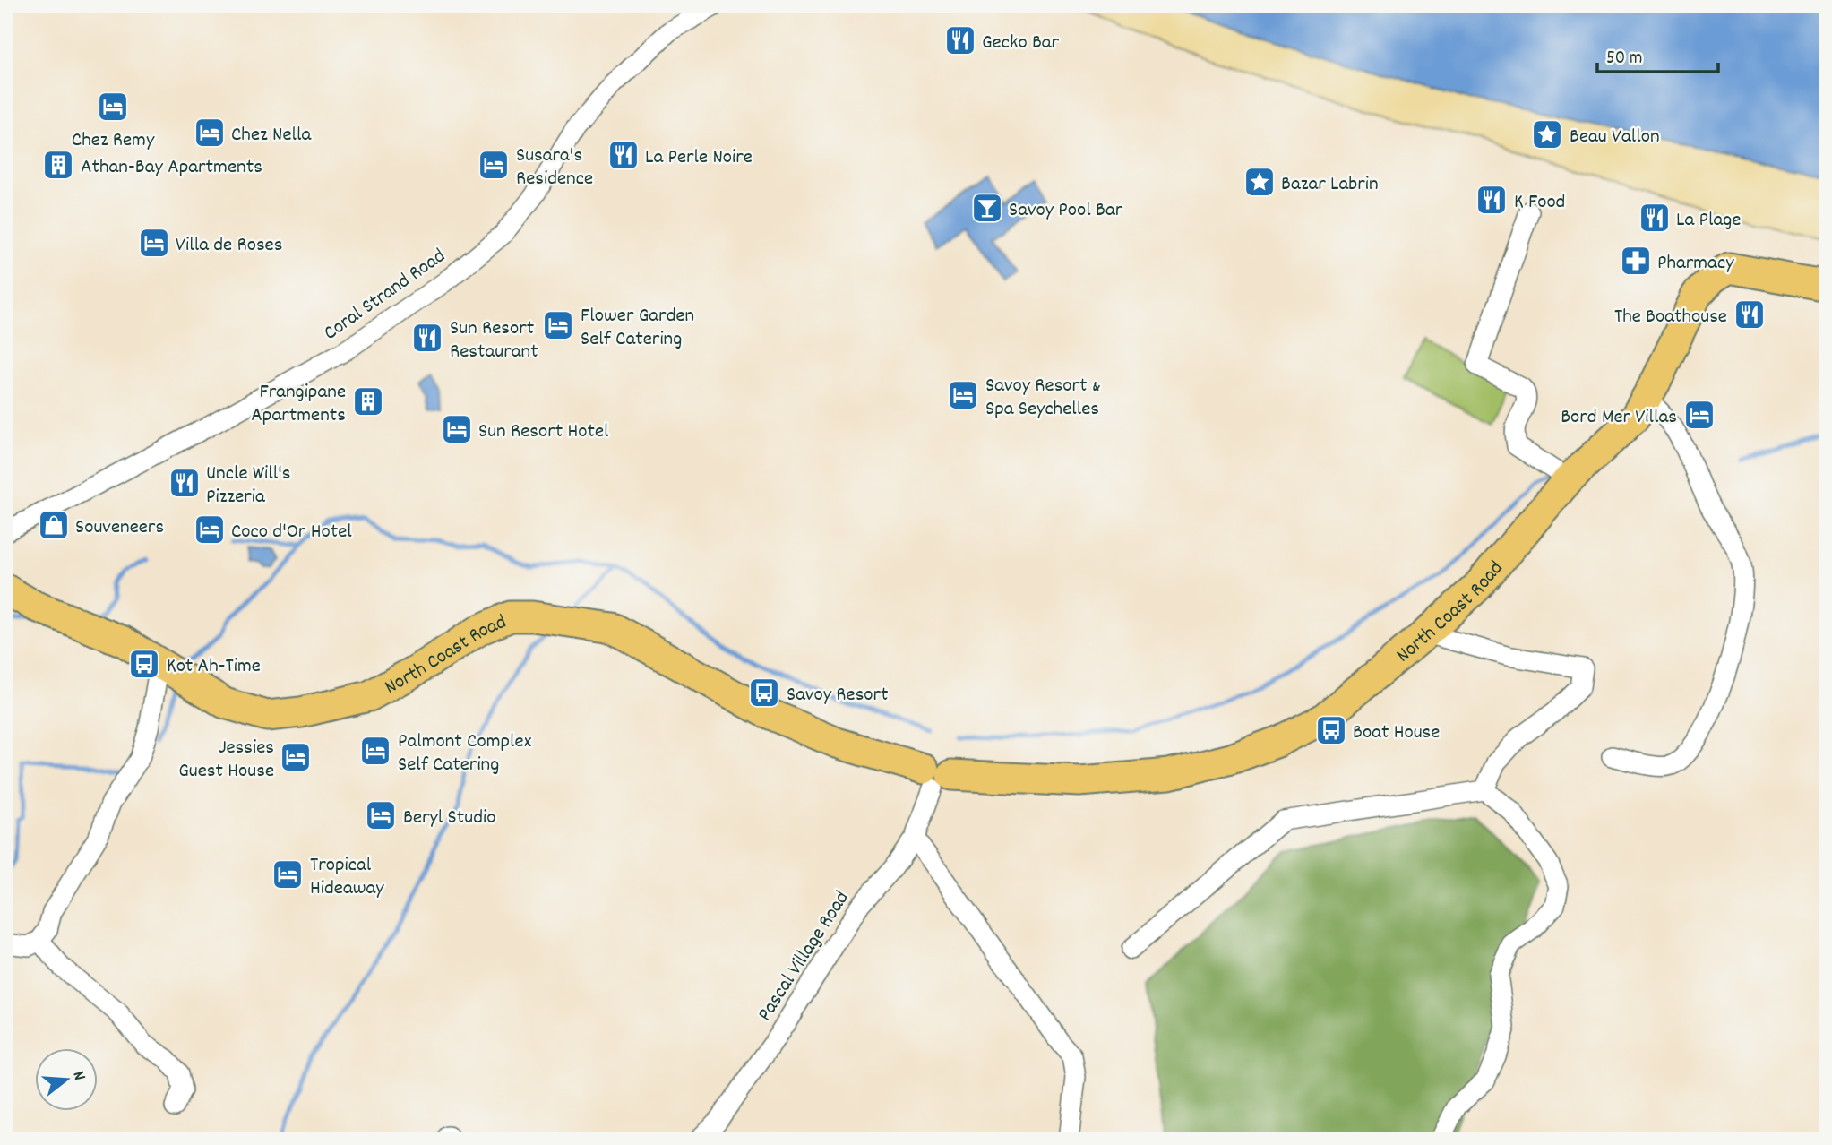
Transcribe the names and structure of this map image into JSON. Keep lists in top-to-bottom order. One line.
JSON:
{"streets":{"main road":["North Coast Road"],"street":["Coral Strand Road","Pascal Village Road"]},"crossings":[["North Coast Road","Pascal Village Road"]],"places":{"restaurant":["Gecko Bar","La Perle Noire","K Food","La Plage","The Boathouse","Sun Resort Restaurant","Uncle Will's Pizzeria"],"hotel":["Chez Remy","Chez Nella","Susara's Residence","Villa de Roses","Flower Garden Self Catering","Savoy Resort & Spa Seychelles","Bord Mer Villas","Sun Resort Hotel","Coco d'Or Hotel","Palmont Complex Self Catering","Jessies Guest House","Beryl Studio","Tropical Hideaway"],"place":["Beau Vallon","Bazar Labrin"],"building":["Athan-Bay Apartments","Frangipane Apartments"],"bar":["Savoy Pool Bar"],"pharmacy":["Pharmacy"],"shop":["Souveneers"],"bus stop":["Kot Ah-Time","Savoy Resort","Boat House"]},"scale_bar":"50 m","north":"right"}
